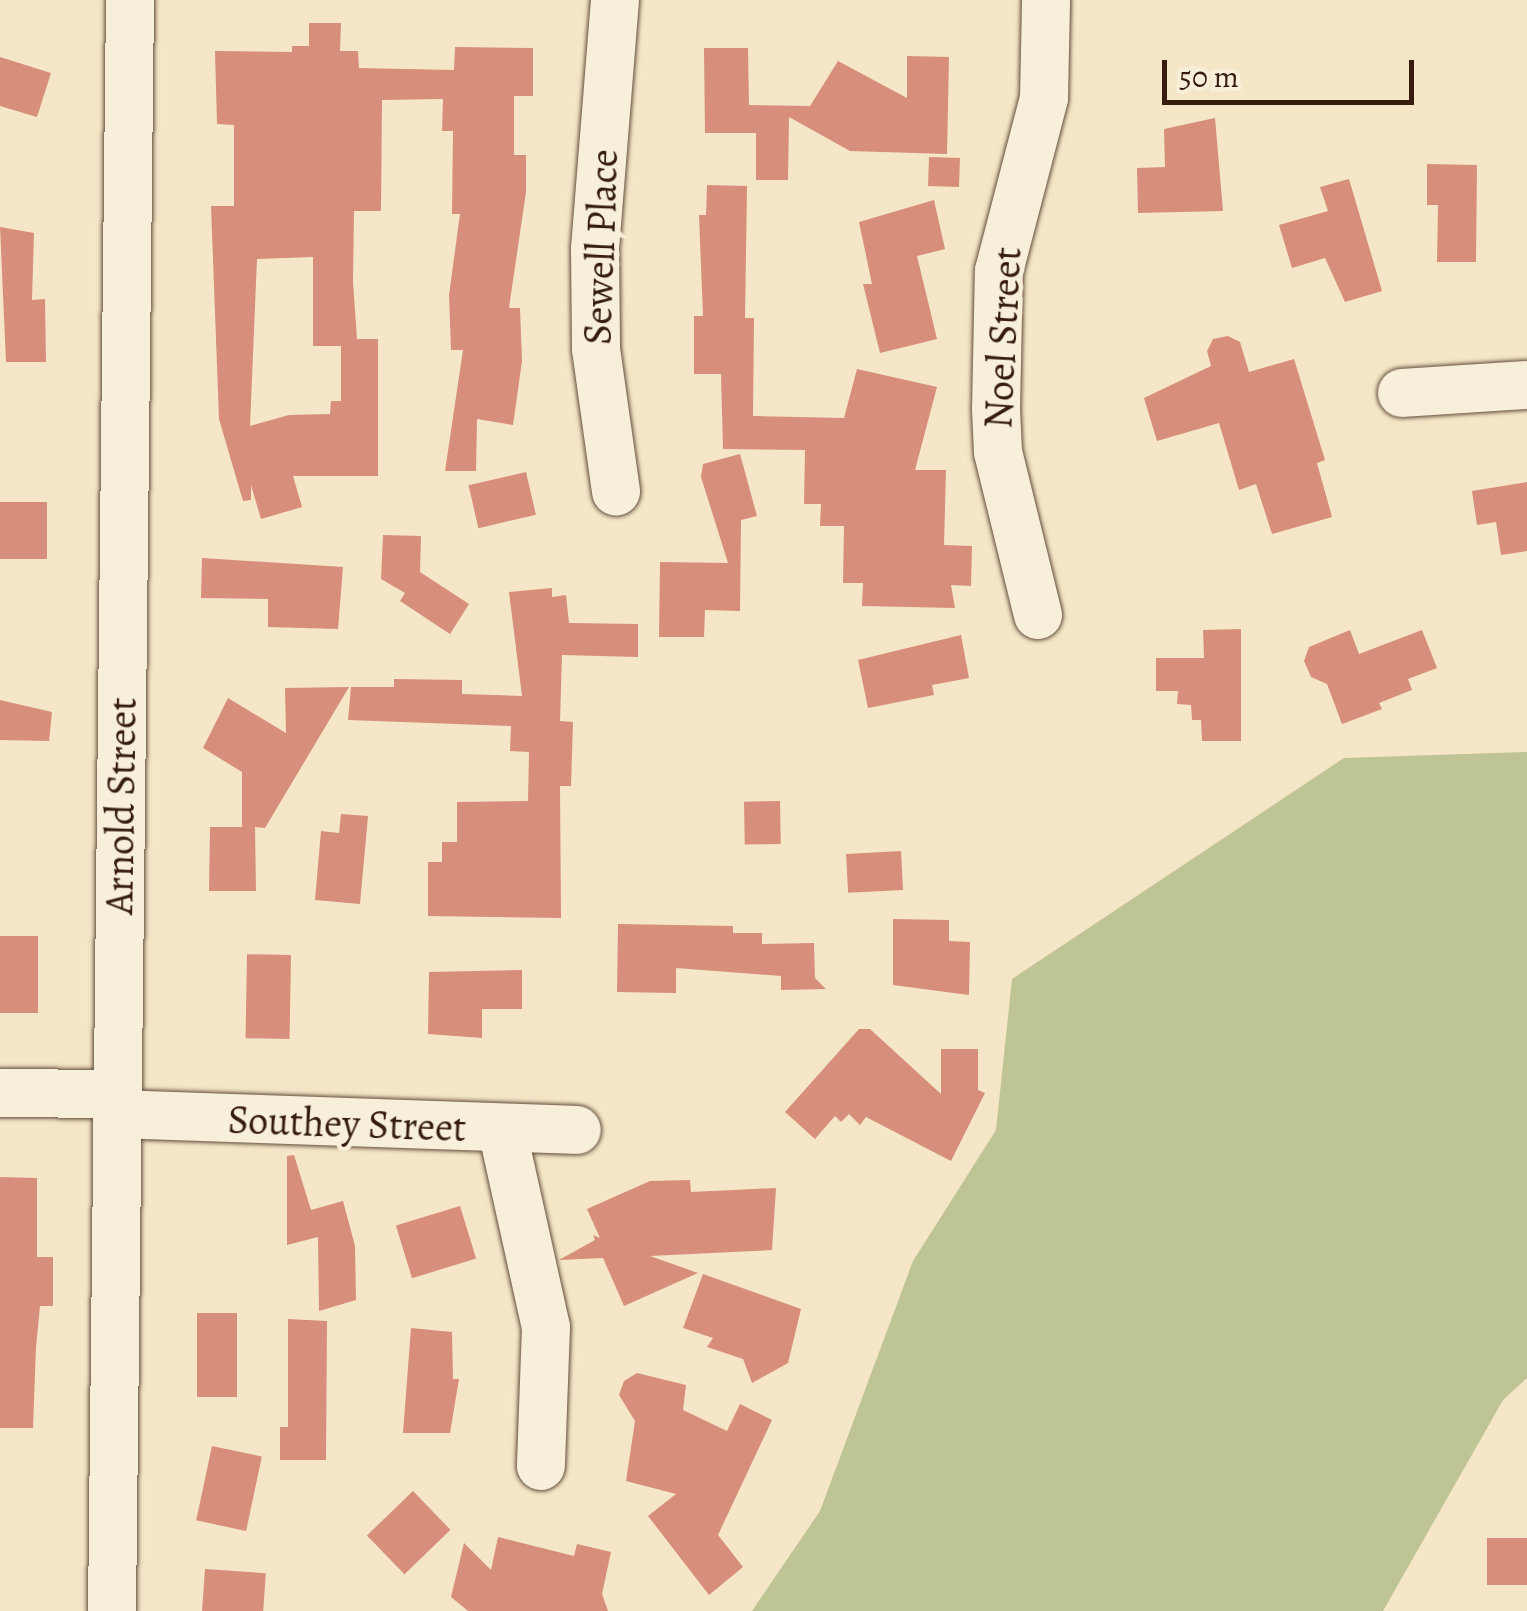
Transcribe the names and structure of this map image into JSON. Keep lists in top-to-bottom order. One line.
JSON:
{"streets":{"street":["Sewell Place","Noel Street","Arnold Street","Southey Street"]},"crossings":[["Arnold Street","Southey Street"]],"scale_bar":"50 m"}
